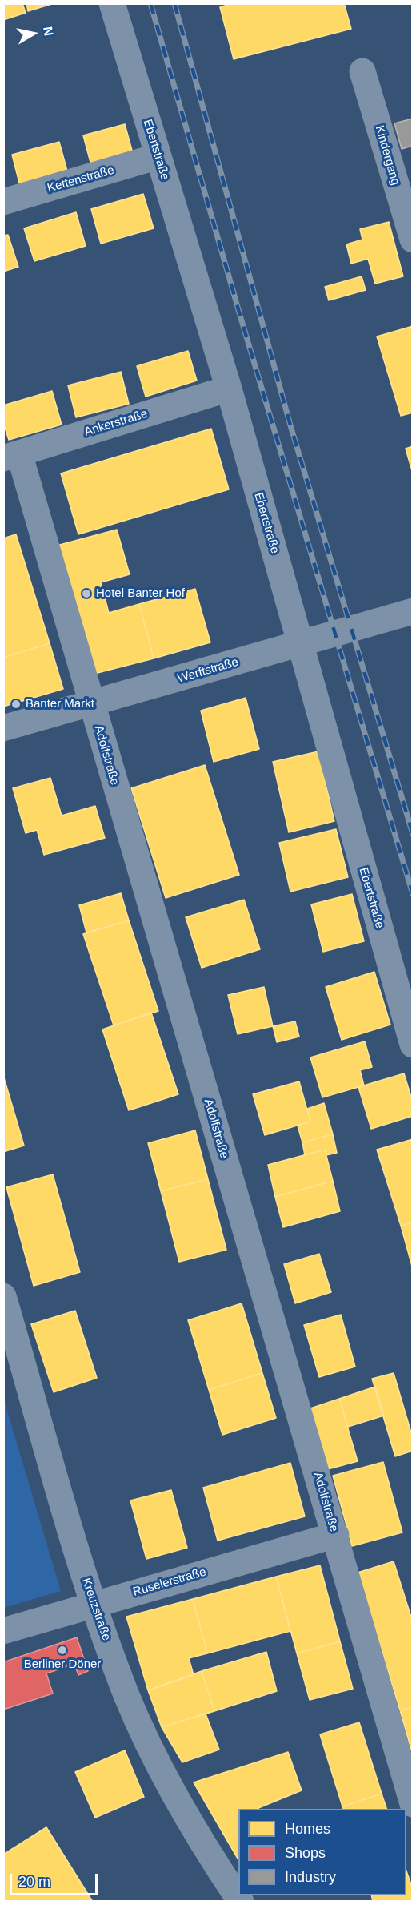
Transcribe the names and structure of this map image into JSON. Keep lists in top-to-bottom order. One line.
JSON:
{"streets":{"street":["Ebertstraße","Kindergang","Kettenstraße","Ankerstraße","Werftstraße","Adolfstraße","Ruselerstraße","Kreuzstraße"]},"crossings":[["Ebertstraße","Kettenstraße"],["Ebertstraße","Ankerstraße"],["Ebertstraße","Werftstraße"],["Ankerstraße","Adolfstraße"],["Werftstraße","Adolfstraße"],["Adolfstraße","Ruselerstraße"],["Ruselerstraße","Kreuzstraße"]],"places":["Hotel Banter Hof","Banter Markt","Berliner Döner"],"legend":["Homes","Shops","Industry"],"scale_bar":"20 m","north":"right"}
